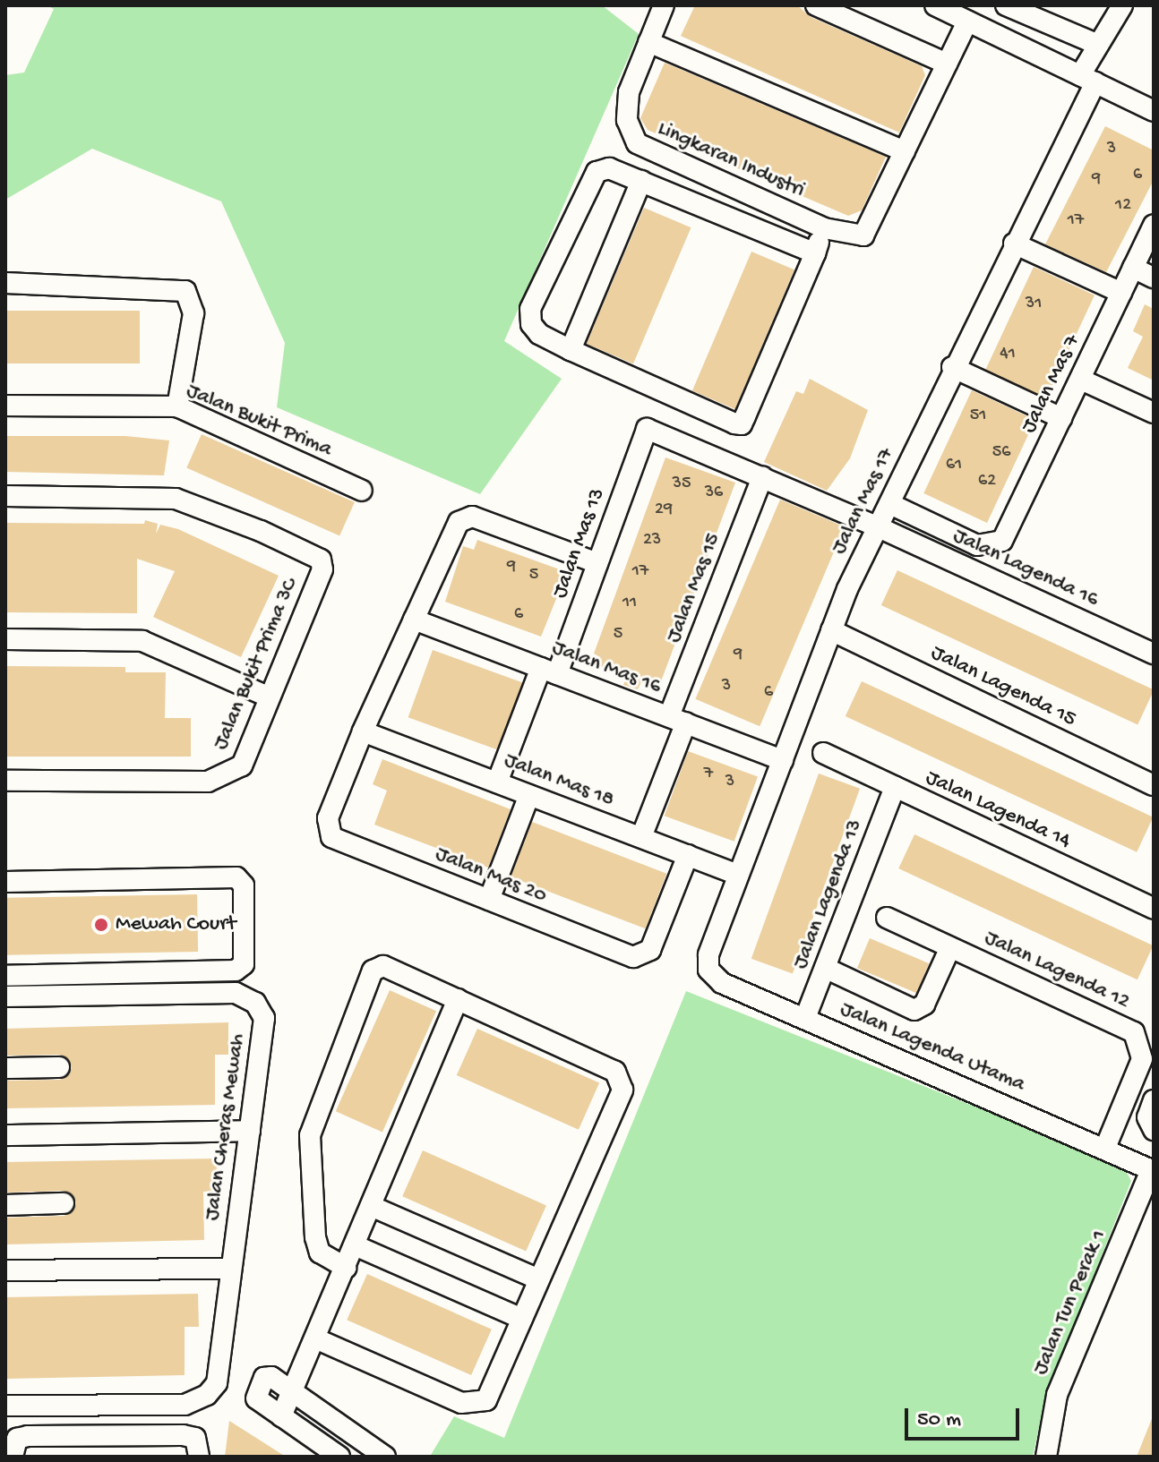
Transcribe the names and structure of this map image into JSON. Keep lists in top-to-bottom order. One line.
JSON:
{"streets":{"street":["Lingkaran Industri","Jalan Mas 7","Jalan Bukit Prima","Jalan Mas 17","Jalan Mas 13","Jalan Lagenda 16","Jalan Mas 15","Jalan Bukit Prima 3C","Jalan Mas 16","Jalan Lagenda 15","Jalan Mas 18","Jalan Lagenda 14","Jalan Mas 20","Jalan Lagenda 13","Jalan Lagenda 12","Jalan Lagenda Utama","Jalan Cheras Mewah","Jalan Tun Perak 1"]},"crossings":[["Jalan Mas 7","Jalan Mas 17"],["Jalan Mas 17","Jalan Lagenda 16"],["Jalan Mas 17","Jalan Mas 16"],["Jalan Mas 17","Jalan Lagenda 15"],["Jalan Mas 17","Jalan Mas 18"],["Jalan Mas 17","Jalan Lagenda Utama"],["Jalan Mas 13","Jalan Lagenda 16"],["Jalan Mas 13","Jalan Mas 16"],["Jalan Mas 13","Jalan Mas 18"],["Jalan Lagenda 16","Jalan Mas 15"],["Jalan Mas 15","Jalan Mas 16"],["Jalan Mas 15","Jalan Mas 18"],["Jalan Mas 18","Jalan Mas 20"],["Jalan Lagenda 14","Jalan Lagenda 13"],["Jalan Lagenda 13","Jalan Lagenda Utama"],["Jalan Lagenda 12","Jalan Lagenda Utama"],["Jalan Lagenda Utama","Jalan Tun Perak 1"]],"places":["Mewah Court"],"house_numbers":["3","6","9","12","17","31","41","51","56","61","62","35","36","29","23","9","17","5","11","6","5","9","3","6","7","3"],"scale_bar":"50 m"}
